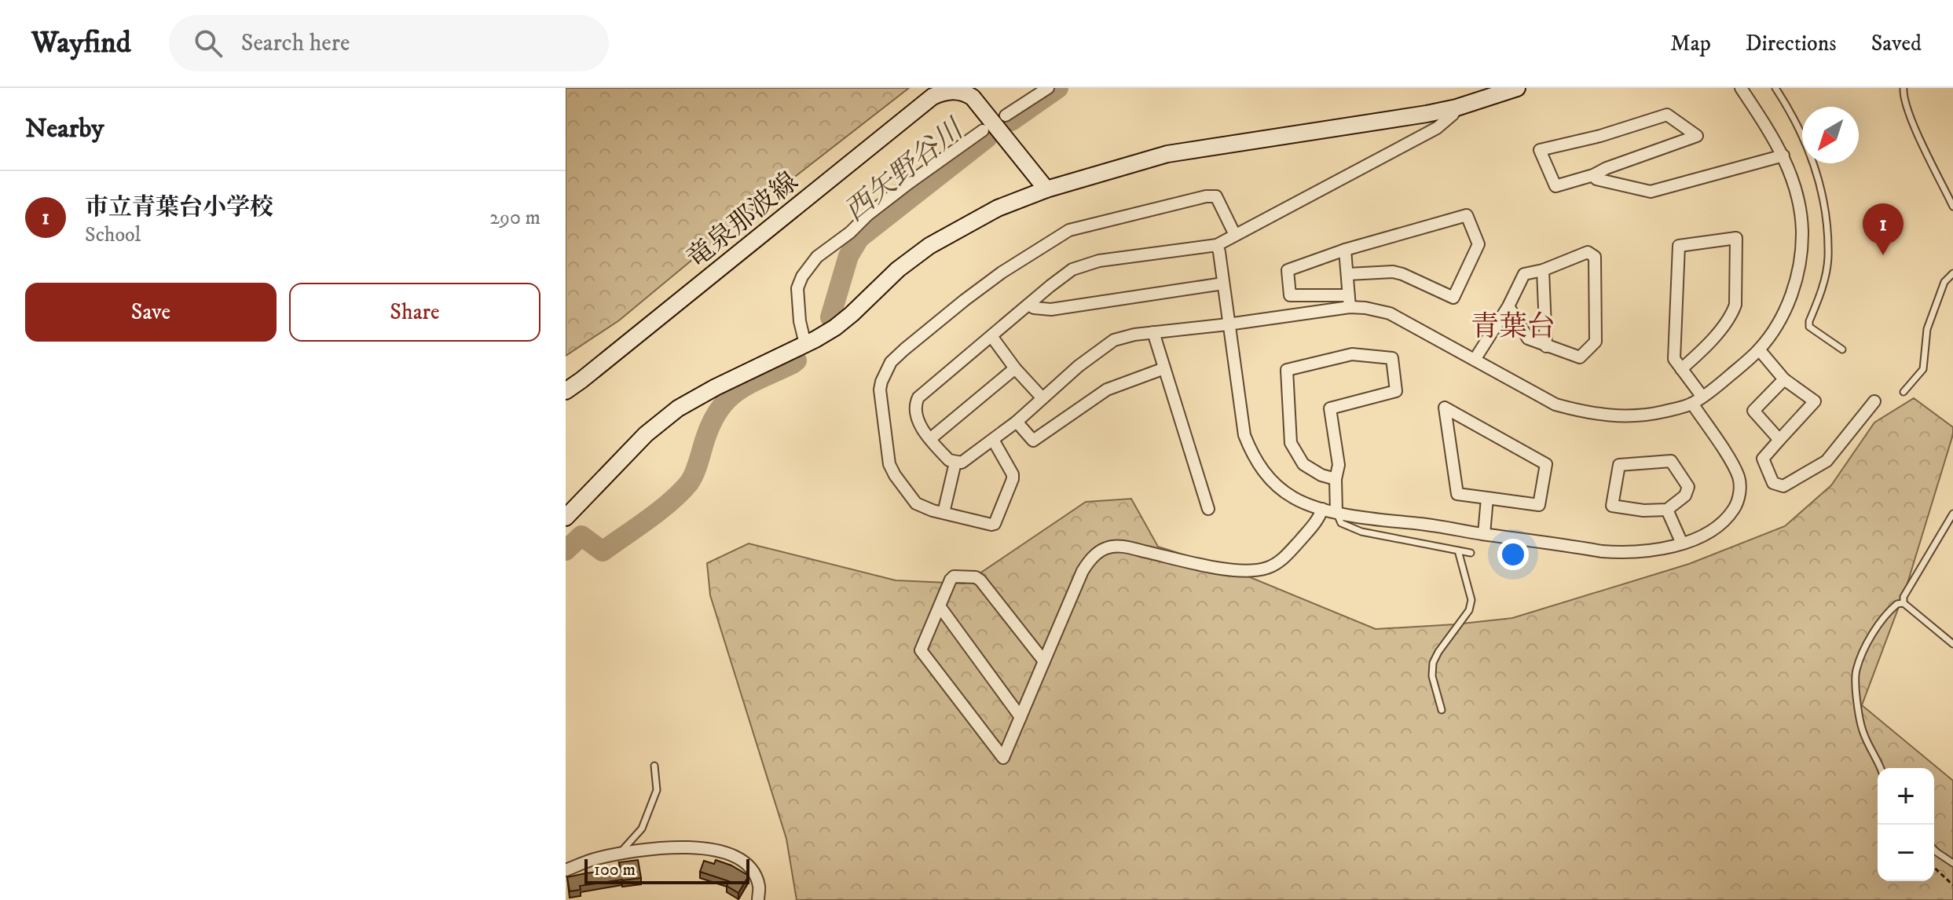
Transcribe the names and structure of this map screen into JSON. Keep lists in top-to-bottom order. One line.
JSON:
{"streets":{"street":["竜泉那波線"]},"districts":["青葉台"],"water":["西矢野谷川"],"scale_bar":"100 m","north":"bottom left","page":{"header":"Wayfind","search":"Search here","nav":["Map","Directions","Saved"],"heading":"Nearby","list":[{"mark":"1","name":"市立青葉台小学校","note":"School","value":"290 m"}],"pins":"1","buttons":["Save","Share"],"map_buttons":["+","−"],"scale":"100 m"}}
